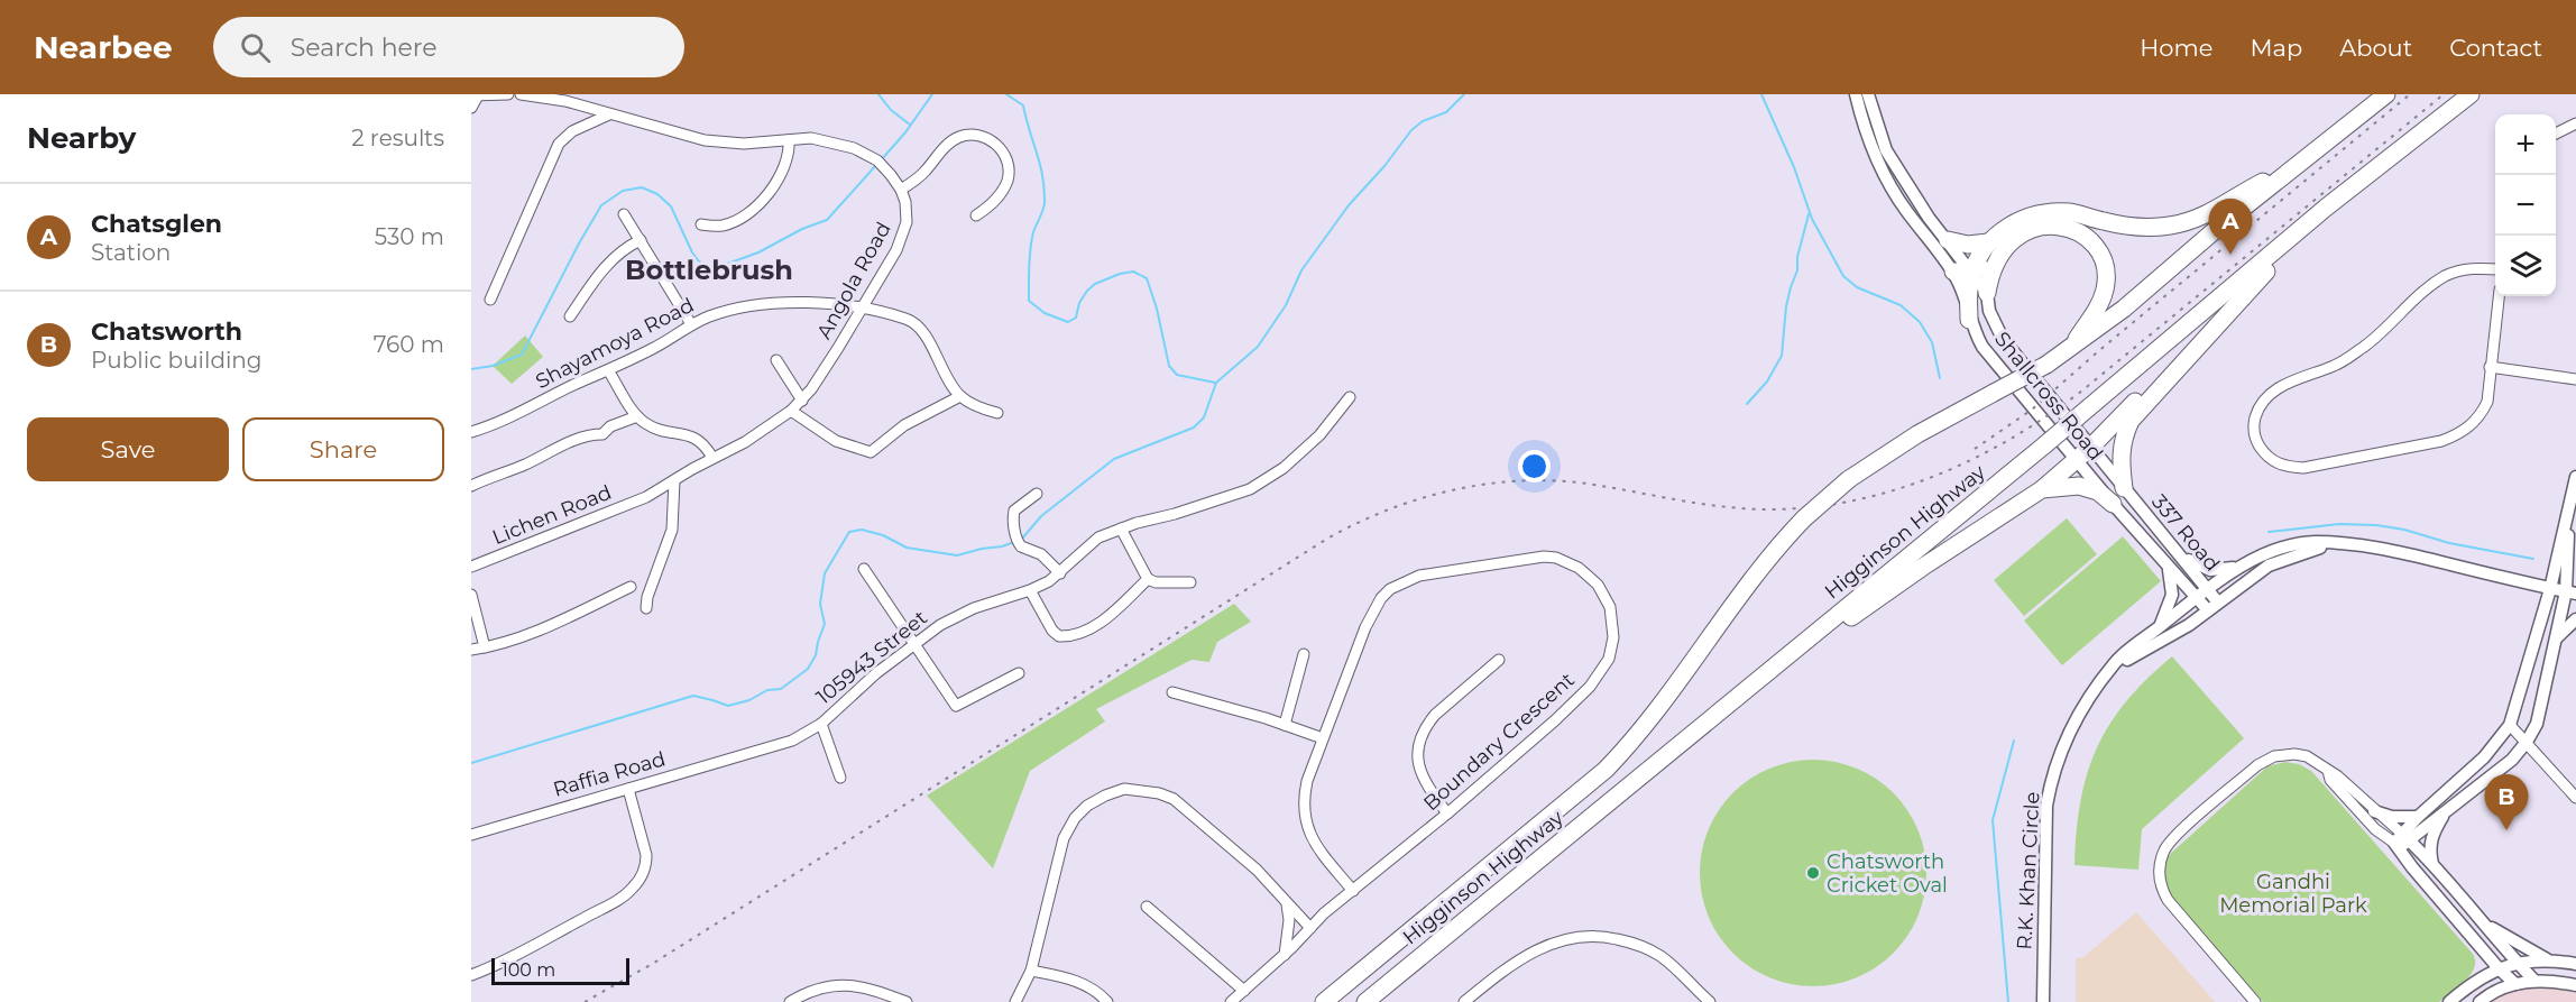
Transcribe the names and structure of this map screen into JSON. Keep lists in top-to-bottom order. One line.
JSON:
{"streets":{"highway":["Higginson Highway"],"street":["Angola Road","Shayamoya Road","Shallcross Road","Lichen Road","337 Road","105943 Street","Boundary Crescent","Raffia Road","R.K. Khan Circle"]},"crossings":[["Angola Road","Shayamoya Road"],["Angola Road","Lichen Road"],["Shallcross Road","337 Road"],["337 Road","R.K. Khan Circle"],["105943 Street","Raffia Road"]],"districts":["Bottlebrush"],"parks":["Gandhi Memorial Park"],"places":["Chatsworth Cricket Oval"],"scale_bar":"100 m","page":{"header":"Nearbee","search":"Search here","nav":["Home","Map","About","Contact"],"heading":["Nearby","2 results"],"map_buttons":["+","−"],"list":[{"mark":"A","name":"Chatsglen","note":"Station","value":"530 m"},{"mark":"B","name":"Chatsworth","note":"Public building","value":"760 m"}],"pins":["A","B"],"buttons":["Save","Share"],"scale":"100 m"}}
